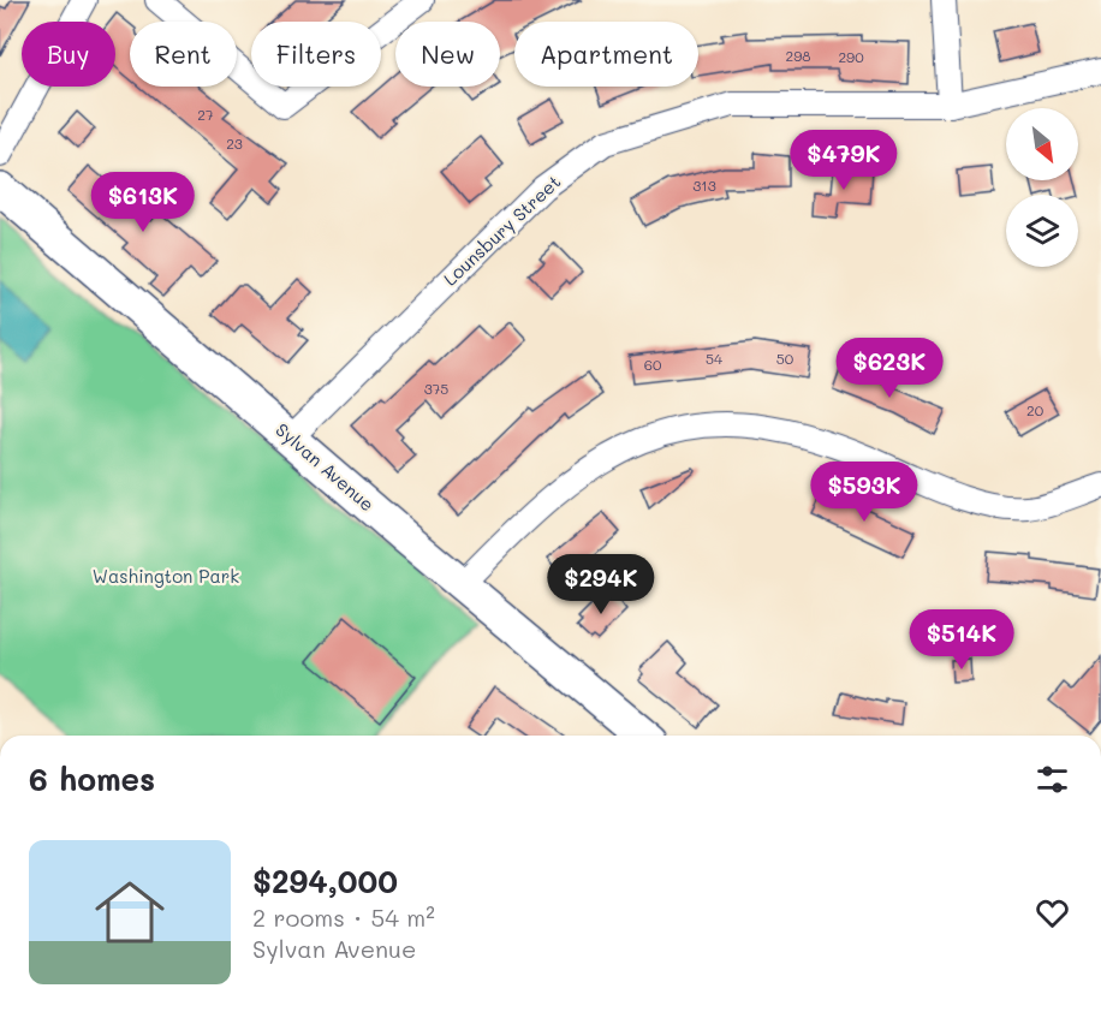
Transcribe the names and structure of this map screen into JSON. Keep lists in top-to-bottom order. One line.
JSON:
{"streets":{"street":["Lounsbury Street","Sylvan Avenue"]},"crossings":[["Lounsbury Street","Sylvan Avenue"]],"parks":["Washington Park"],"house_numbers":["298","290","27","23","313","54","50","60","375","20"],"north":"bottom right","page":{"chip":["Buy","Rent","Filters","New","Apartment"],"price":["$479K","$613K","$623K","$593K","$294K","$514K"],"heading":"6 homes","list":[{"name":"$294,000","note":"2 rooms · 54 m² · Sylvan Avenue"}]}}
